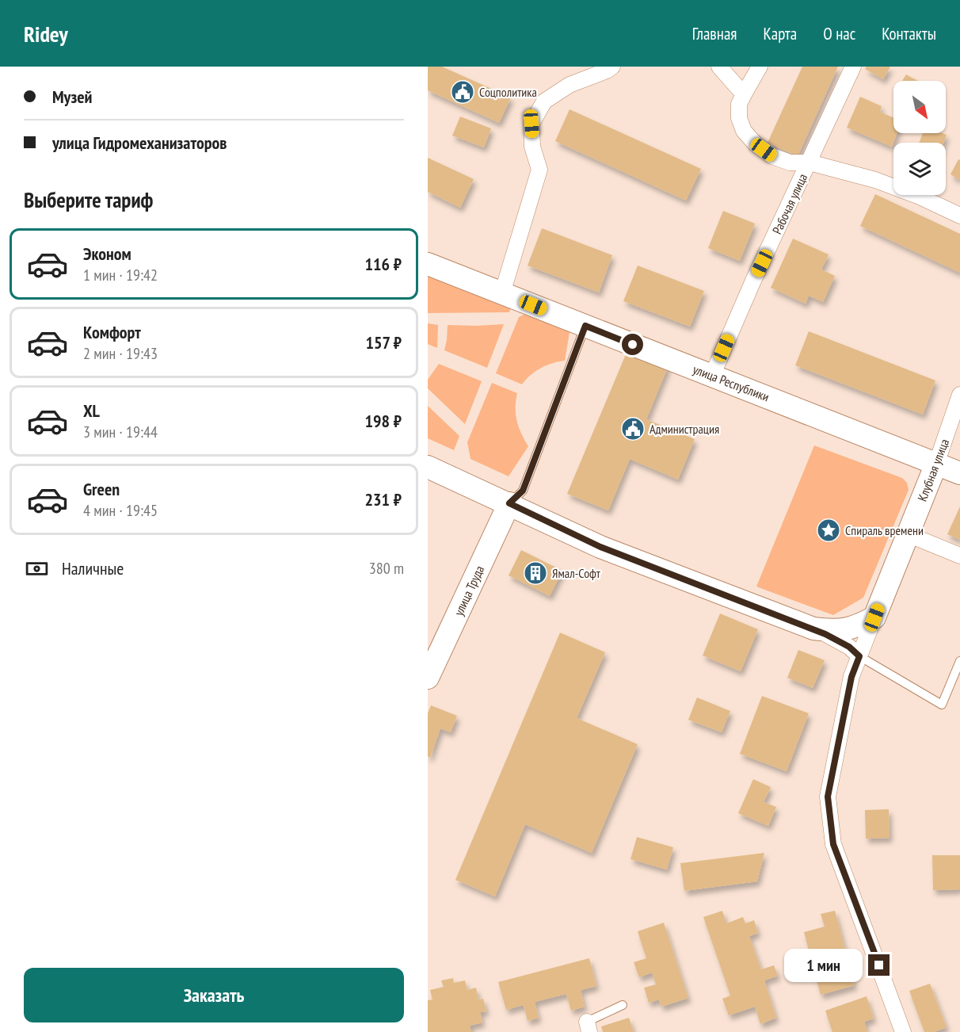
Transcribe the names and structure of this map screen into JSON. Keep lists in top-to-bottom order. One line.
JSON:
{"streets":{"street":["Рабочая улица","улица Республики","Клубная улица","улица Труда"]},"crossings":[["Рабочая улица","улица Республики"],["улица Республики","Клубная улица"]],"places":{"public building":["Соцполитика","Администрация"],"place":["Спираль времени"],"building":["Ямал-Софт"]},"north":"bottom right","page":{"header":"Ridey","nav":["Главная","Карта","О нас","Контакты"],"banner":["Музей","улица Гидромеханизаторов"],"heading":"Выберите тариф","list":[{"name":"Эконом","note":"1 мин · 19:42","value":"116 ₽"},{"name":"Комфорт","note":"2 мин · 19:43","value":"157 ₽"},{"name":"XL","note":"3 мин · 19:44","value":"198 ₽"},{"name":"Green","note":"4 мин · 19:45","value":"231 ₽"}],"pay":["Наличные","380 m"],"bubble":"1 мин","buttons":"Заказать"}}
